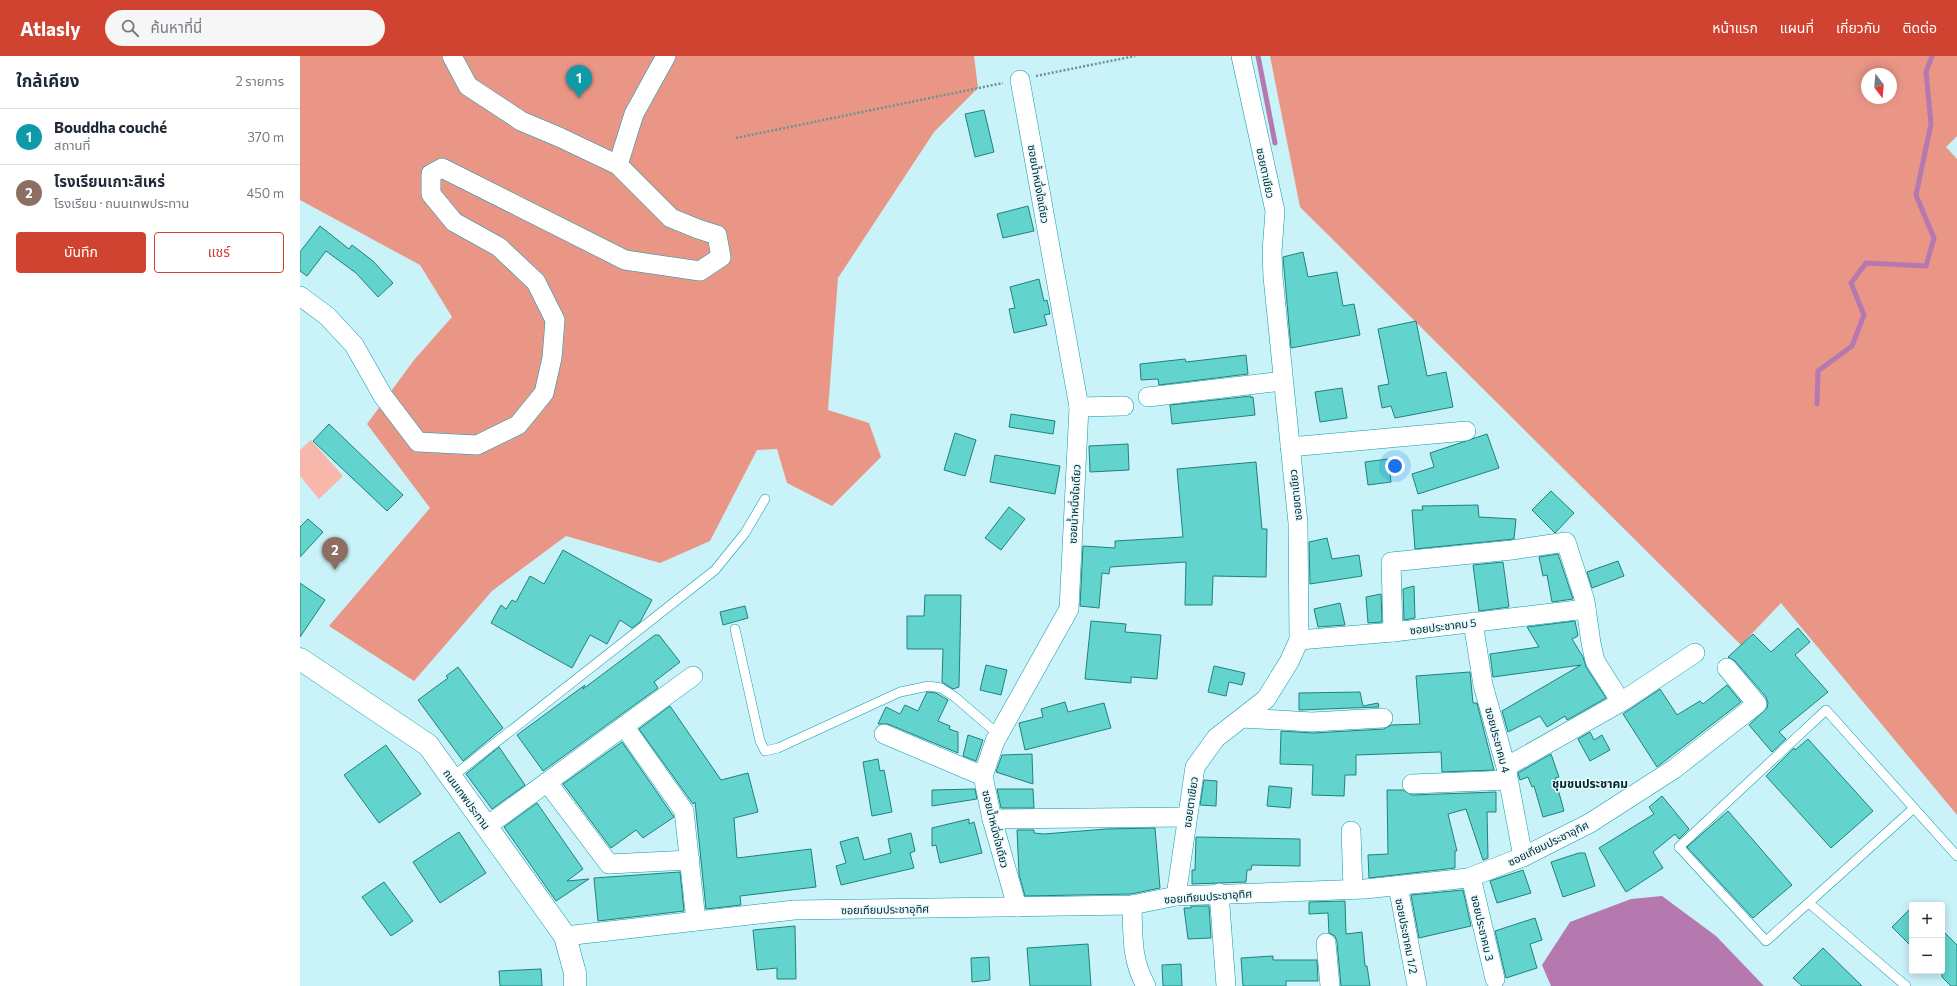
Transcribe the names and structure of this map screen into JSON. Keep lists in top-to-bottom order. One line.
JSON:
{"streets":{"street":["ซอยตาเขียว","ซอยน้ำหนึ่งใจเดียว","ซอยประชาคม 5","ซอยประชาคม 4","ถนนเทพประทาน","ซอยเทียมประชาอุทิศ","ซอยประชาคม 3","ซอยประชาคม 1/2"]},"crossings":[["ซอยตาเขียว","ซอยประชาคม 5"],["ซอยตาเขียว","ซอยเทียมประชาอุทิศ"],["ซอยน้ำหนึ่งใจเดียว","ซอยเทียมประชาอุทิศ"],["ซอยประชาคม 5","ซอยประชาคม 4"],["ซอยประชาคม 4","ซอยเทียมประชาอุทิศ"],["ถนนเทพประทาน","ซอยเทียมประชาอุทิศ"],["ซอยเทียมประชาอุทิศ","ซอยประชาคม 3"],["ซอยเทียมประชาอุทิศ","ซอยประชาคม 1/2"]],"districts":["ชุมชนประชาคม"],"north":"bottom","page":{"header":"Atlasly","search":"ค้นหาที่นี่","nav":["หน้าแรก","แผนที่","เกี่ยวกับ","ติดต่อ"],"heading":["ใกล้เคียง","2 รายการ"],"pins":["1","2"],"list":[{"mark":"1","name":"Bouddha couché","note":"สถานที่","value":"370 m"},{"mark":"2","name":"โรงเรียนเกาะสิเหร่","note":"โรงเรียน · ถนนเทพประทาน","value":"450 m"}],"buttons":["บันทึก","แชร์"],"map_buttons":["+","−"]}}
